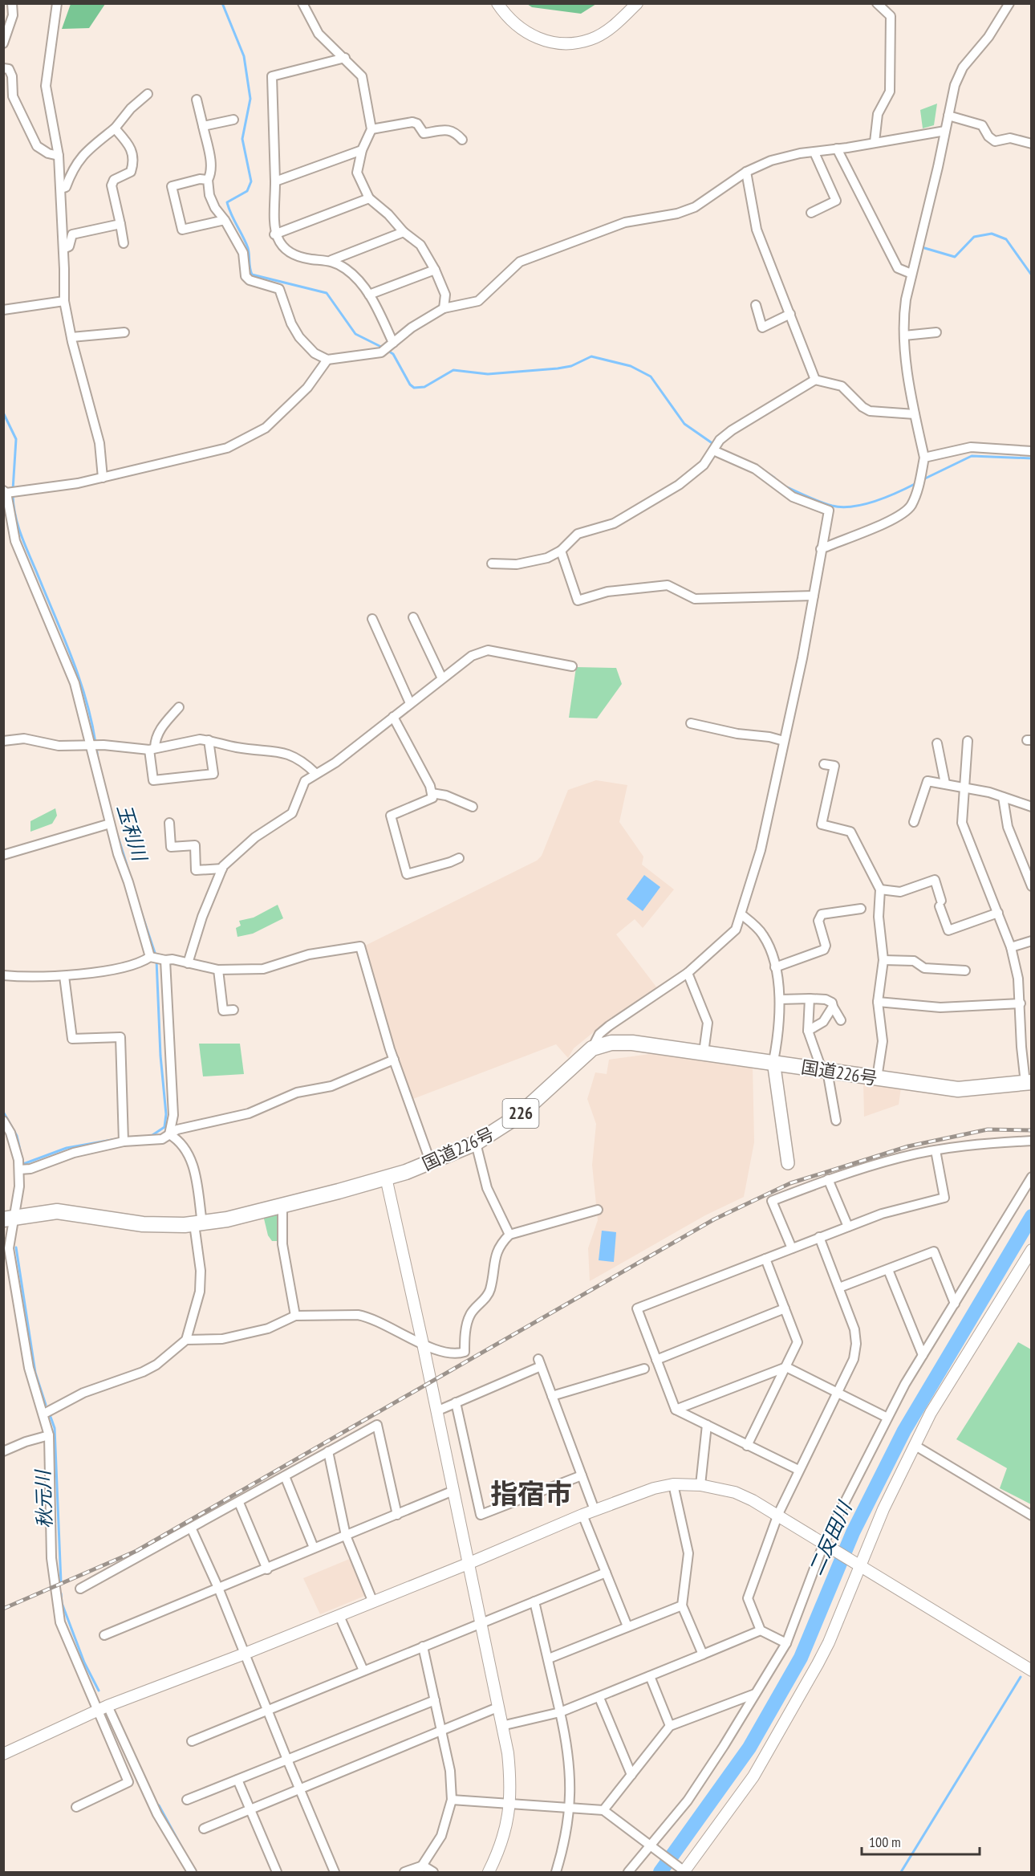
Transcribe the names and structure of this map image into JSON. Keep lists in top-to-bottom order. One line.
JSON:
{"streets":{"highway":["国道226号","226"]},"districts":["指宿市"],"water":["玉利川","秋元川","二反田川"],"scale_bar":"100 m"}
